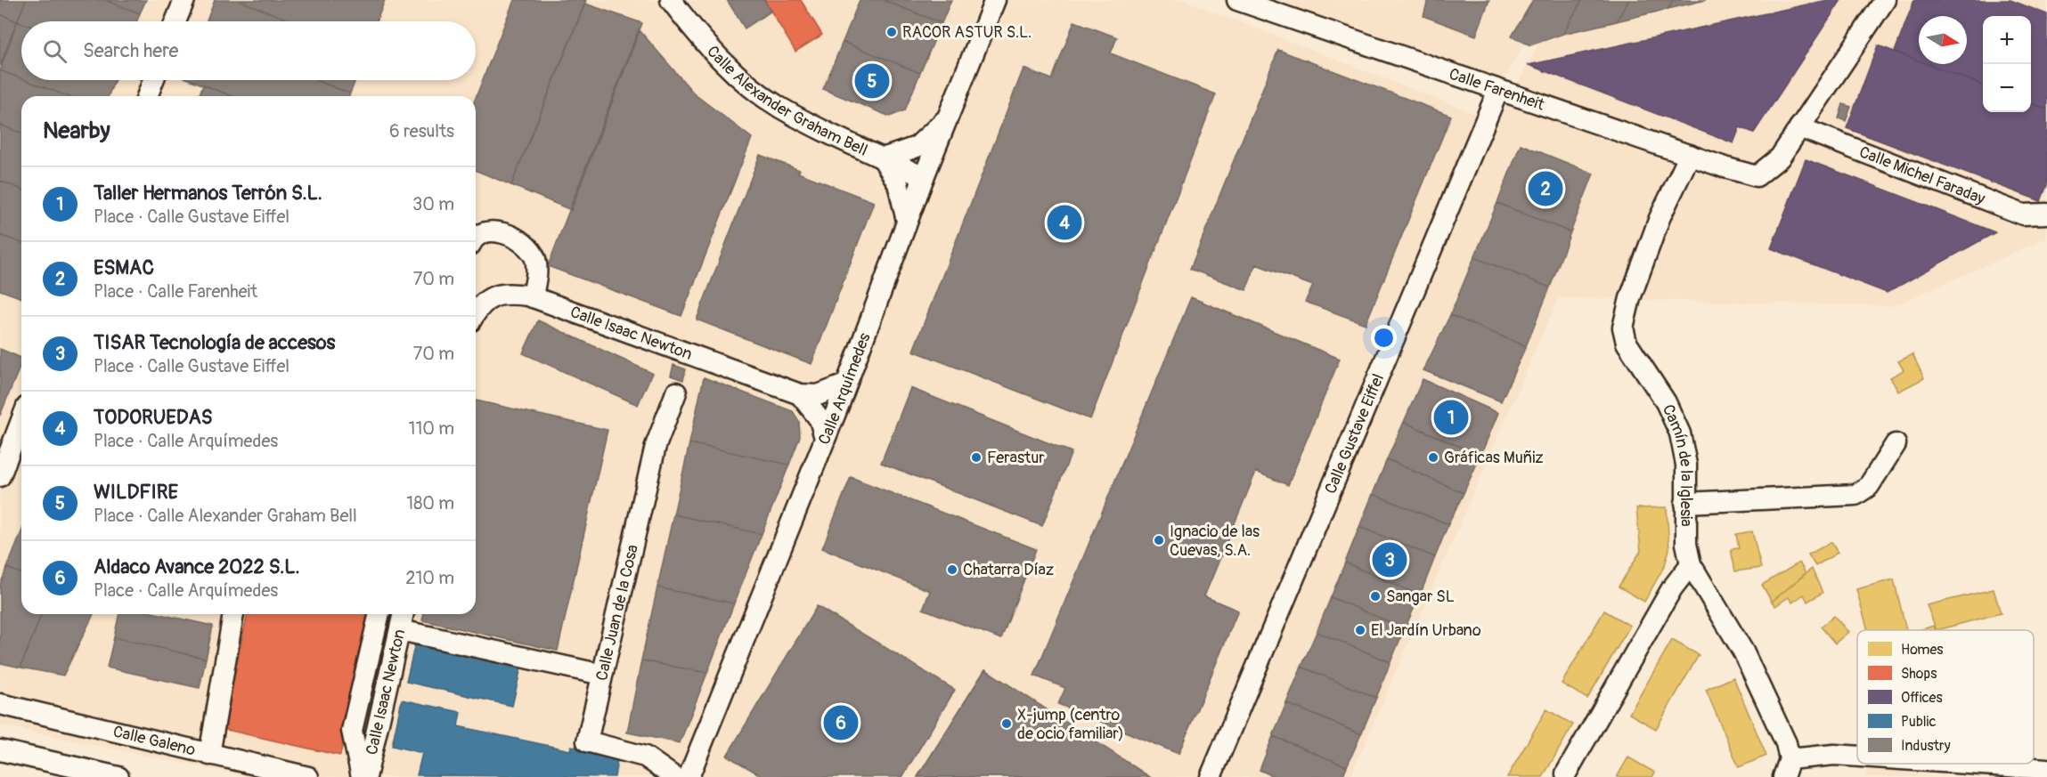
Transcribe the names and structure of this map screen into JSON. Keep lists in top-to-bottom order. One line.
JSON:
{"streets":{"street":["Calle Farenheit","Calle Alexander Graham Bell","Calle Michel Faraday","Calle Isaac Newton","Calle Arquímedes","Calle Gustave Eiffel","Camín de la Iglesia","Calle Juan de la Cosa","Calle Galeno"]},"crossings":[["Calle Farenheit","Calle Michel Faraday"],["Calle Farenheit","Calle Gustave Eiffel"],["Calle Farenheit","Camín de la Iglesia"],["Calle Alexander Graham Bell","Calle Arquímedes"],["Calle Isaac Newton","Calle Arquímedes"]],"places":["RACOR ASTUR S.L.","Ferastur","Gráficas Muñiz","Ignacio de las Cuevas, S.A.","Chatarra Díaz","Sangar SL","El Jardín Urbano","X-jump (centro de ocio familiar)"],"legend":["Homes","Shops","Offices","Public","Industry"],"north":"right","page":{"map_buttons":["+","−"],"search":"Search here","pins":["5","2","4","1","3","6"],"heading":["Nearby","6 results"],"list":[{"mark":"1","name":"Taller Hermanos Terrón S.L.","note":"Place · Calle Gustave Eiffel","value":"30 m"},{"mark":"2","name":"ESMAC","note":"Place · Calle Farenheit","value":"70 m"},{"mark":"3","name":"TISAR Tecnología de accesos","note":"Place · Calle Gustave Eiffel","value":"70 m"},{"mark":"4","name":"TODORUEDAS","note":"Place · Calle Arquímedes","value":"110 m"},{"mark":"5","name":"WILDFIRE","note":"Place · Calle Alexander Graham Bell","value":"180 m"},{"mark":"6","name":"Aldaco Avance 2022 S.L.","note":"Place · Calle Arquímedes","value":"210 m"}]}}
